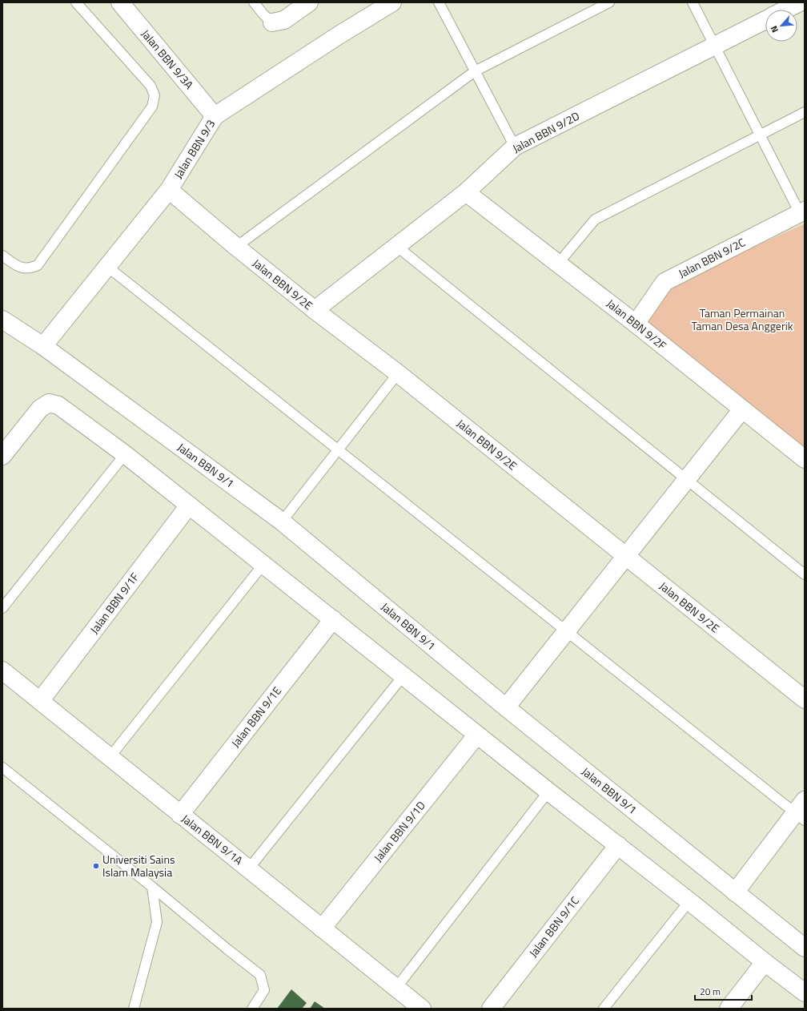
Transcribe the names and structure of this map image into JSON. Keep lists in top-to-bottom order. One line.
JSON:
{"streets":{"street":["Jalan BBN 9/3A","Jalan BBN 9/2D","Jalan BBN 9/3","Jalan BBN 9/2C","Jalan BBN 9/2E","Jalan BBN 9/2F","Jalan BBN 9/1","Jalan BBN 9/1F","Jalan BBN 9/1E","Jalan BBN 9/1D","Jalan BBN 9/1A","Jalan BBN 9/1C"]},"crossings":[["Jalan BBN 9/3A","Jalan BBN 9/3"],["Jalan BBN 9/2D","Jalan BBN 9/2E"],["Jalan BBN 9/2D","Jalan BBN 9/2F"],["Jalan BBN 9/3","Jalan BBN 9/2E"],["Jalan BBN 9/3","Jalan BBN 9/1"],["Jalan BBN 9/2C","Jalan BBN 9/2F"],["Jalan BBN 9/1F","Jalan BBN 9/1A"],["Jalan BBN 9/1E","Jalan BBN 9/1A"],["Jalan BBN 9/1D","Jalan BBN 9/1A"]],"parks":["Taman Permainan Taman Desa Anggerik"],"places":["Universiti Sains Islam Malaysia"],"scale_bar":"20 m","north":"bottom left"}
